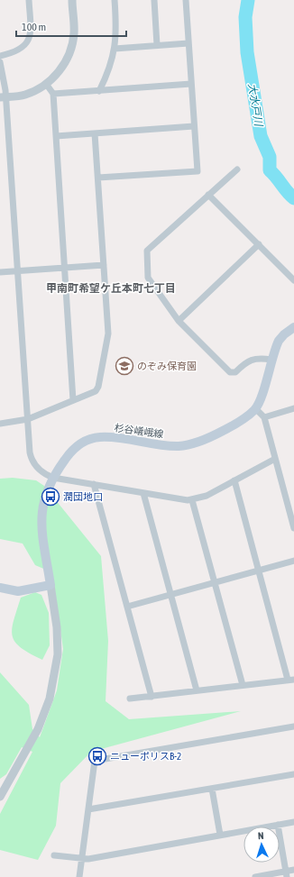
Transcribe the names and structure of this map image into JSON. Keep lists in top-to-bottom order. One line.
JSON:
{"streets":{"main road":["杉谷嶬峨線"]},"districts":["甲南町希望ケ丘本町七丁目"],"water":["大水戸川"],"places":{"school or university":["のぞみ保育園"],"bus stop":["潤団地口","ニューポリスB-2"]},"scale_bar":"100 m","north":"top"}
